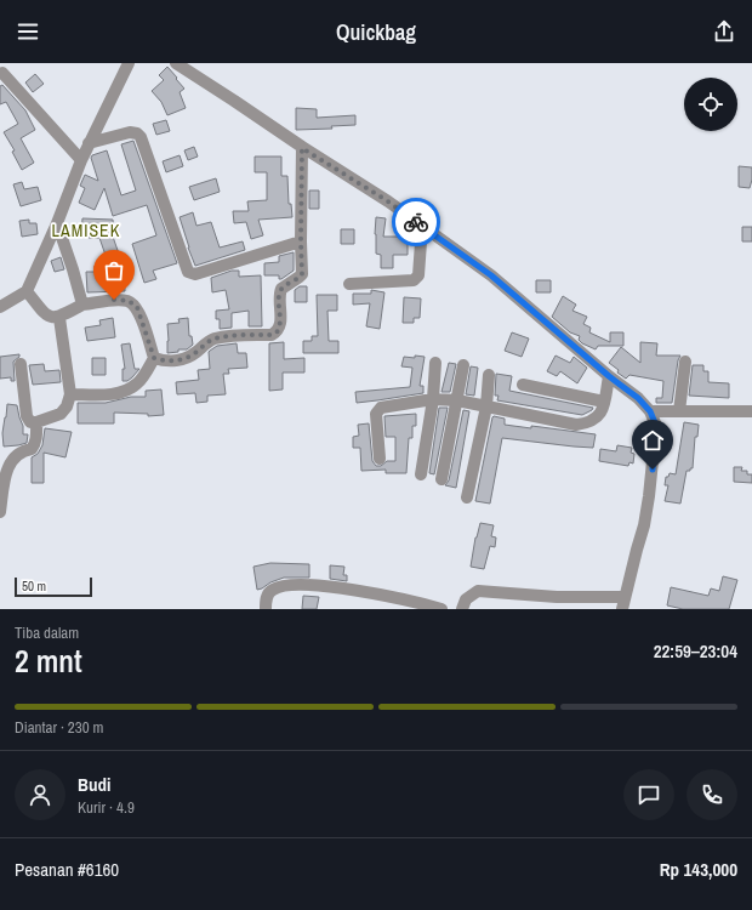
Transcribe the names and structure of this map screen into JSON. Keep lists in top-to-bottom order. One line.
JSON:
{"districts":["LAMISEK"],"scale_bar":"50 m","page":{"header":"Quickbag","scale":"50 m","heading":["2 mnt","Tiba dalam","22:59–23:04"],"panel":["Budi","Kurir · 4.9","Pesanan #6160","Rp 143,000"],"bar":"Diantar · 230 m"}}
